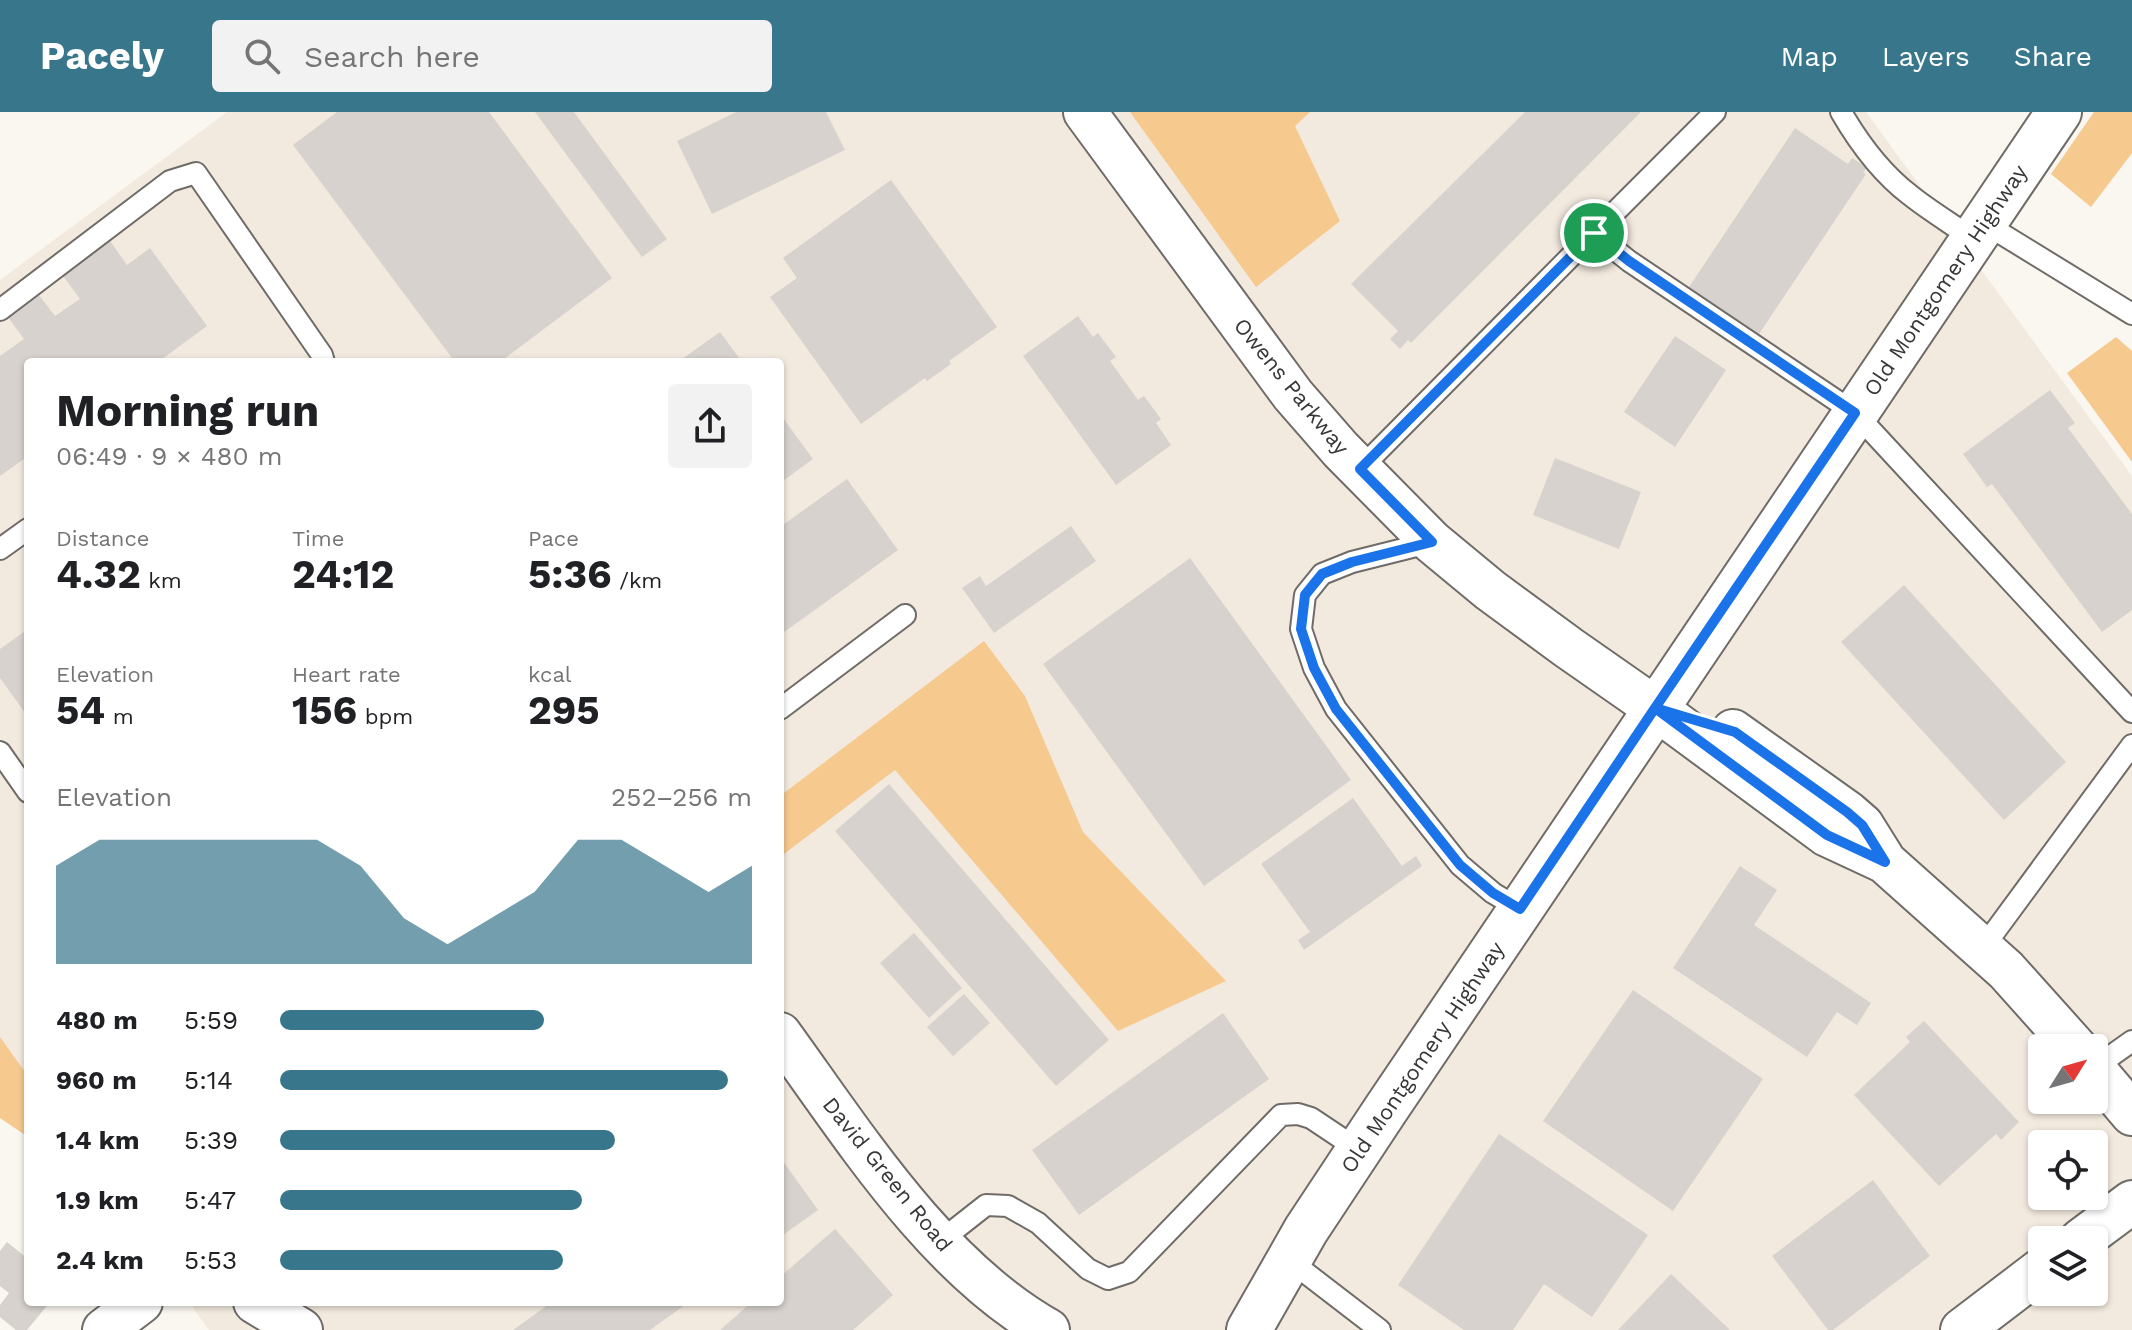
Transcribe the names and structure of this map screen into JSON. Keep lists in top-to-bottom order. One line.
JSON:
{"streets":{"street":["Old Montgomery Highway","Owens Parkway","David Green Road"]},"crossings":[["Old Montgomery Highway","Owens Parkway"]],"north":"top right","page":{"header":"Pacely","search":"Search here","nav":["Map","Layers","Share"],"heading":["Morning run","06:49 · 9 × 480 m"],"stats":[["Distance","4.32 km"],["Time","24:12"],["Pace","5:36 /km"],["Elevation","54 m"],["Heart rate","156 bpm"],["kcal","295"]],"chart":["Elevation","252–256 m"],"list":[{"name":"480 m","note":"5:59"},{"name":"960 m","note":"5:14"},{"name":"1.4 km","note":"5:39"},{"name":"1.9 km","note":"5:47"},{"name":"2.4 km","note":"5:53"}]}}
